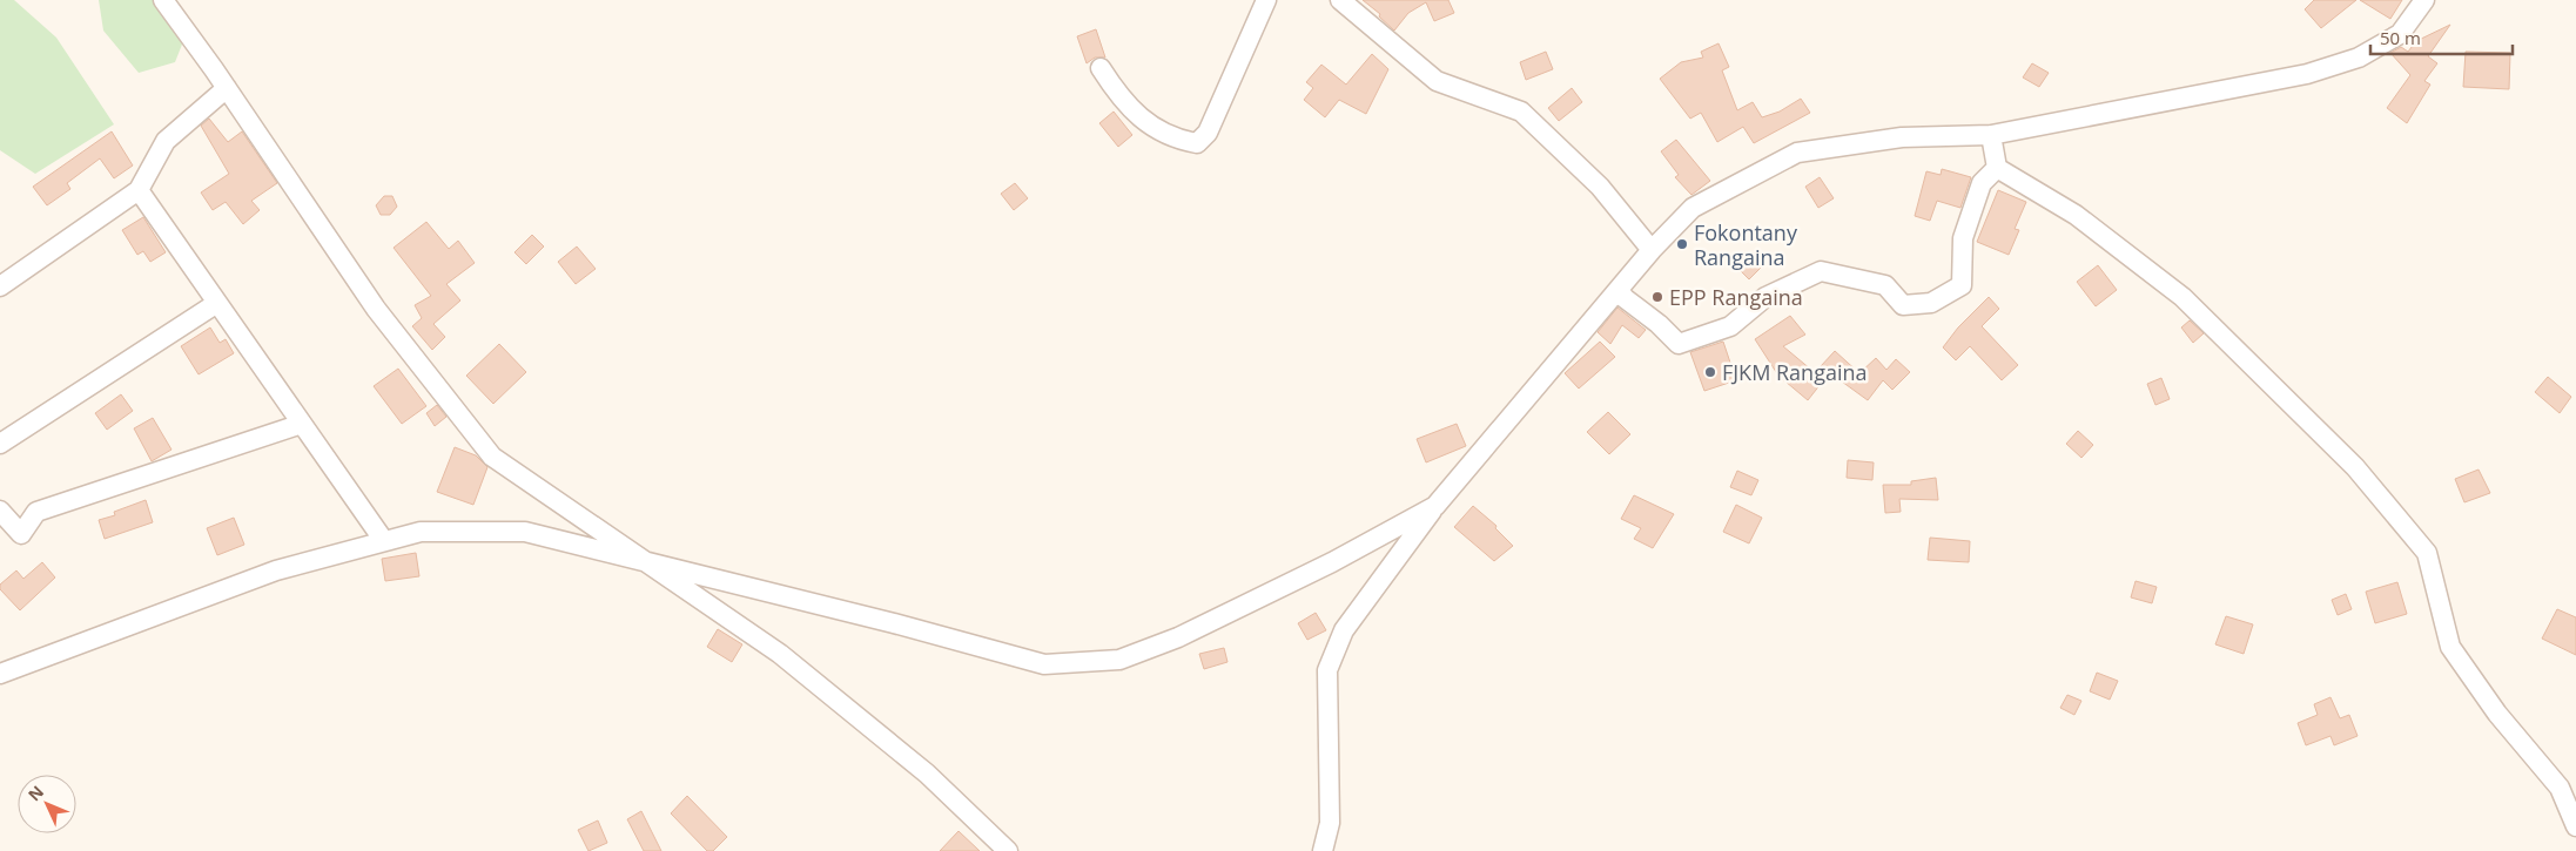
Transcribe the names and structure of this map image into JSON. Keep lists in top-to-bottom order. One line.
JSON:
{"places":["Fokontany Rangaina","EPP Rangaina","FJKM Rangaina"],"scale_bar":"50 m","north":"top left"}
